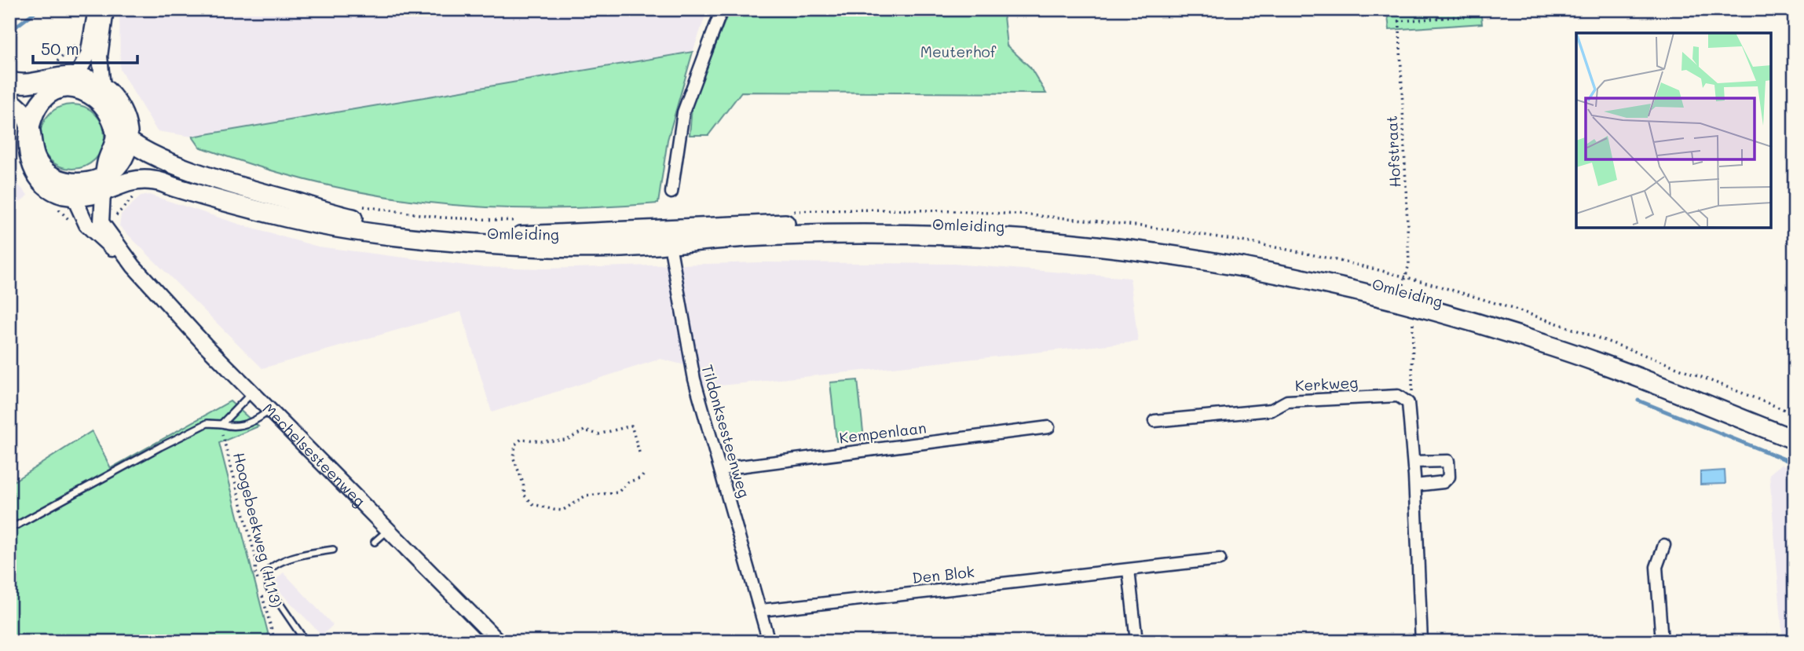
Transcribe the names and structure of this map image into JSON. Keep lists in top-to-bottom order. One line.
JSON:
{"streets":{"main road":["Omleiding"],"street":["Kerkweg","Tildonksesteenweg","Kempenlaan","Mechelsesteenweg","Den Blok"],"path":["Hofstraat","Hoogebeekweg (H113)"]},"crossings":[["Hofstraat","Omleiding"],["Omleiding","Tildonksesteenweg"],["Omleiding","Mechelsesteenweg"],["Tildonksesteenweg","Kempenlaan"],["Tildonksesteenweg","Den Blok"]],"parks":["Meuterhof"],"scale_bar":"50 m"}
